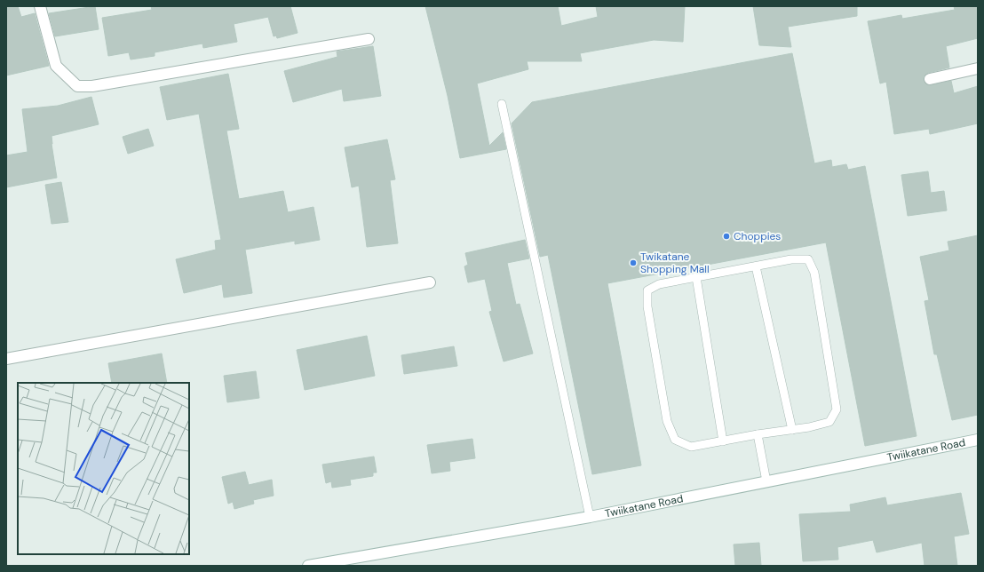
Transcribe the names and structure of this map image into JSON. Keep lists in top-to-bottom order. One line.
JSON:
{"streets":{"street":["Twiikatane Road"]},"places":["Choppies","Twikatane Shopping Mall"]}
